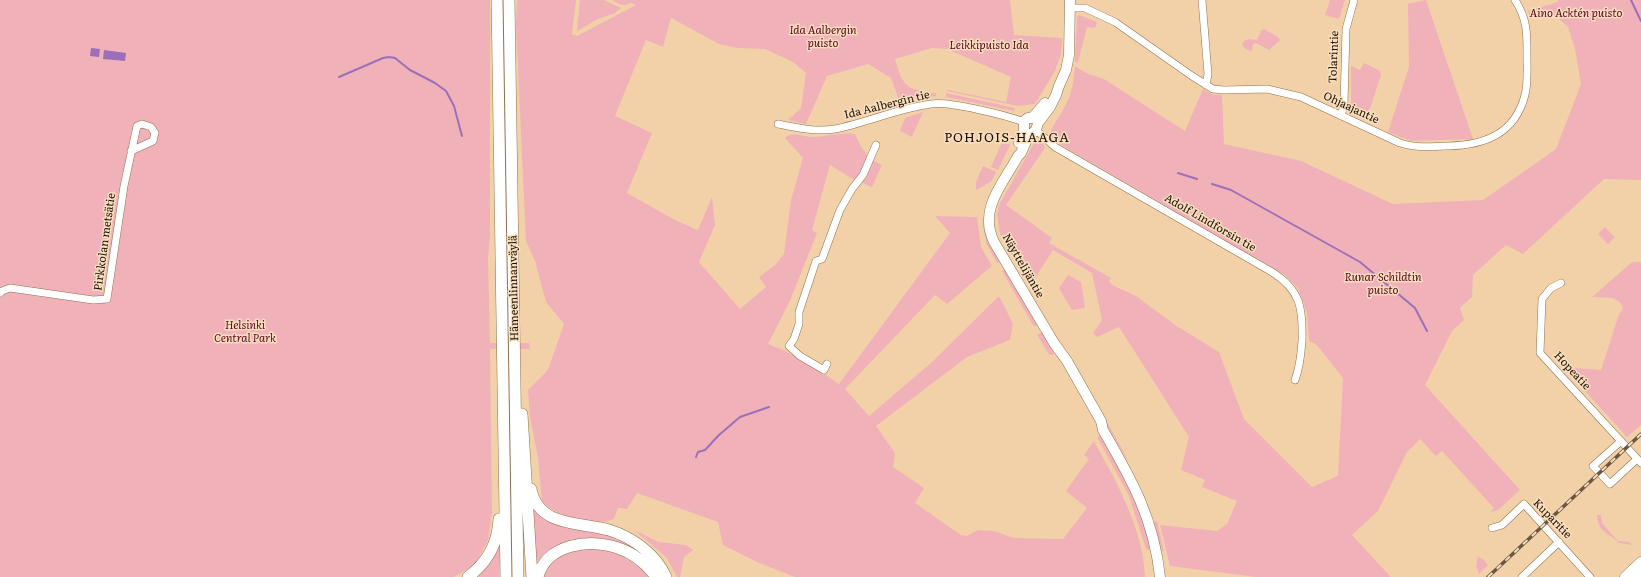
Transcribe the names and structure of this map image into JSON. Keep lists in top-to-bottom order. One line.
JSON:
{"streets":{"highway":["Hämeenlinnanväylä"],"main road":["Näyttelijäntie"],"street":["Tolarintie","Ida Aalbergin tie","Ohjaajantie","Adolf Lindforsin tie","Pirkkolan metsätie","Hopeatie","Kuparitie"]},"crossings":[["Tolarintie","Ohjaajantie"],["Ida Aalbergin tie","Adolf Lindforsin tie"],["Ida Aalbergin tie","Näyttelijäntie"],["Ohjaajantie","Näyttelijäntie"],["Adolf Lindforsin tie","Näyttelijäntie"]],"districts":["POHJOIS-HAAGA"],"parks":["Aino Acktén puisto","Ida Aalbergin puisto","Leikkipuisto Ida","Runar Schildtin puisto","Helsinki Central Park"]}
